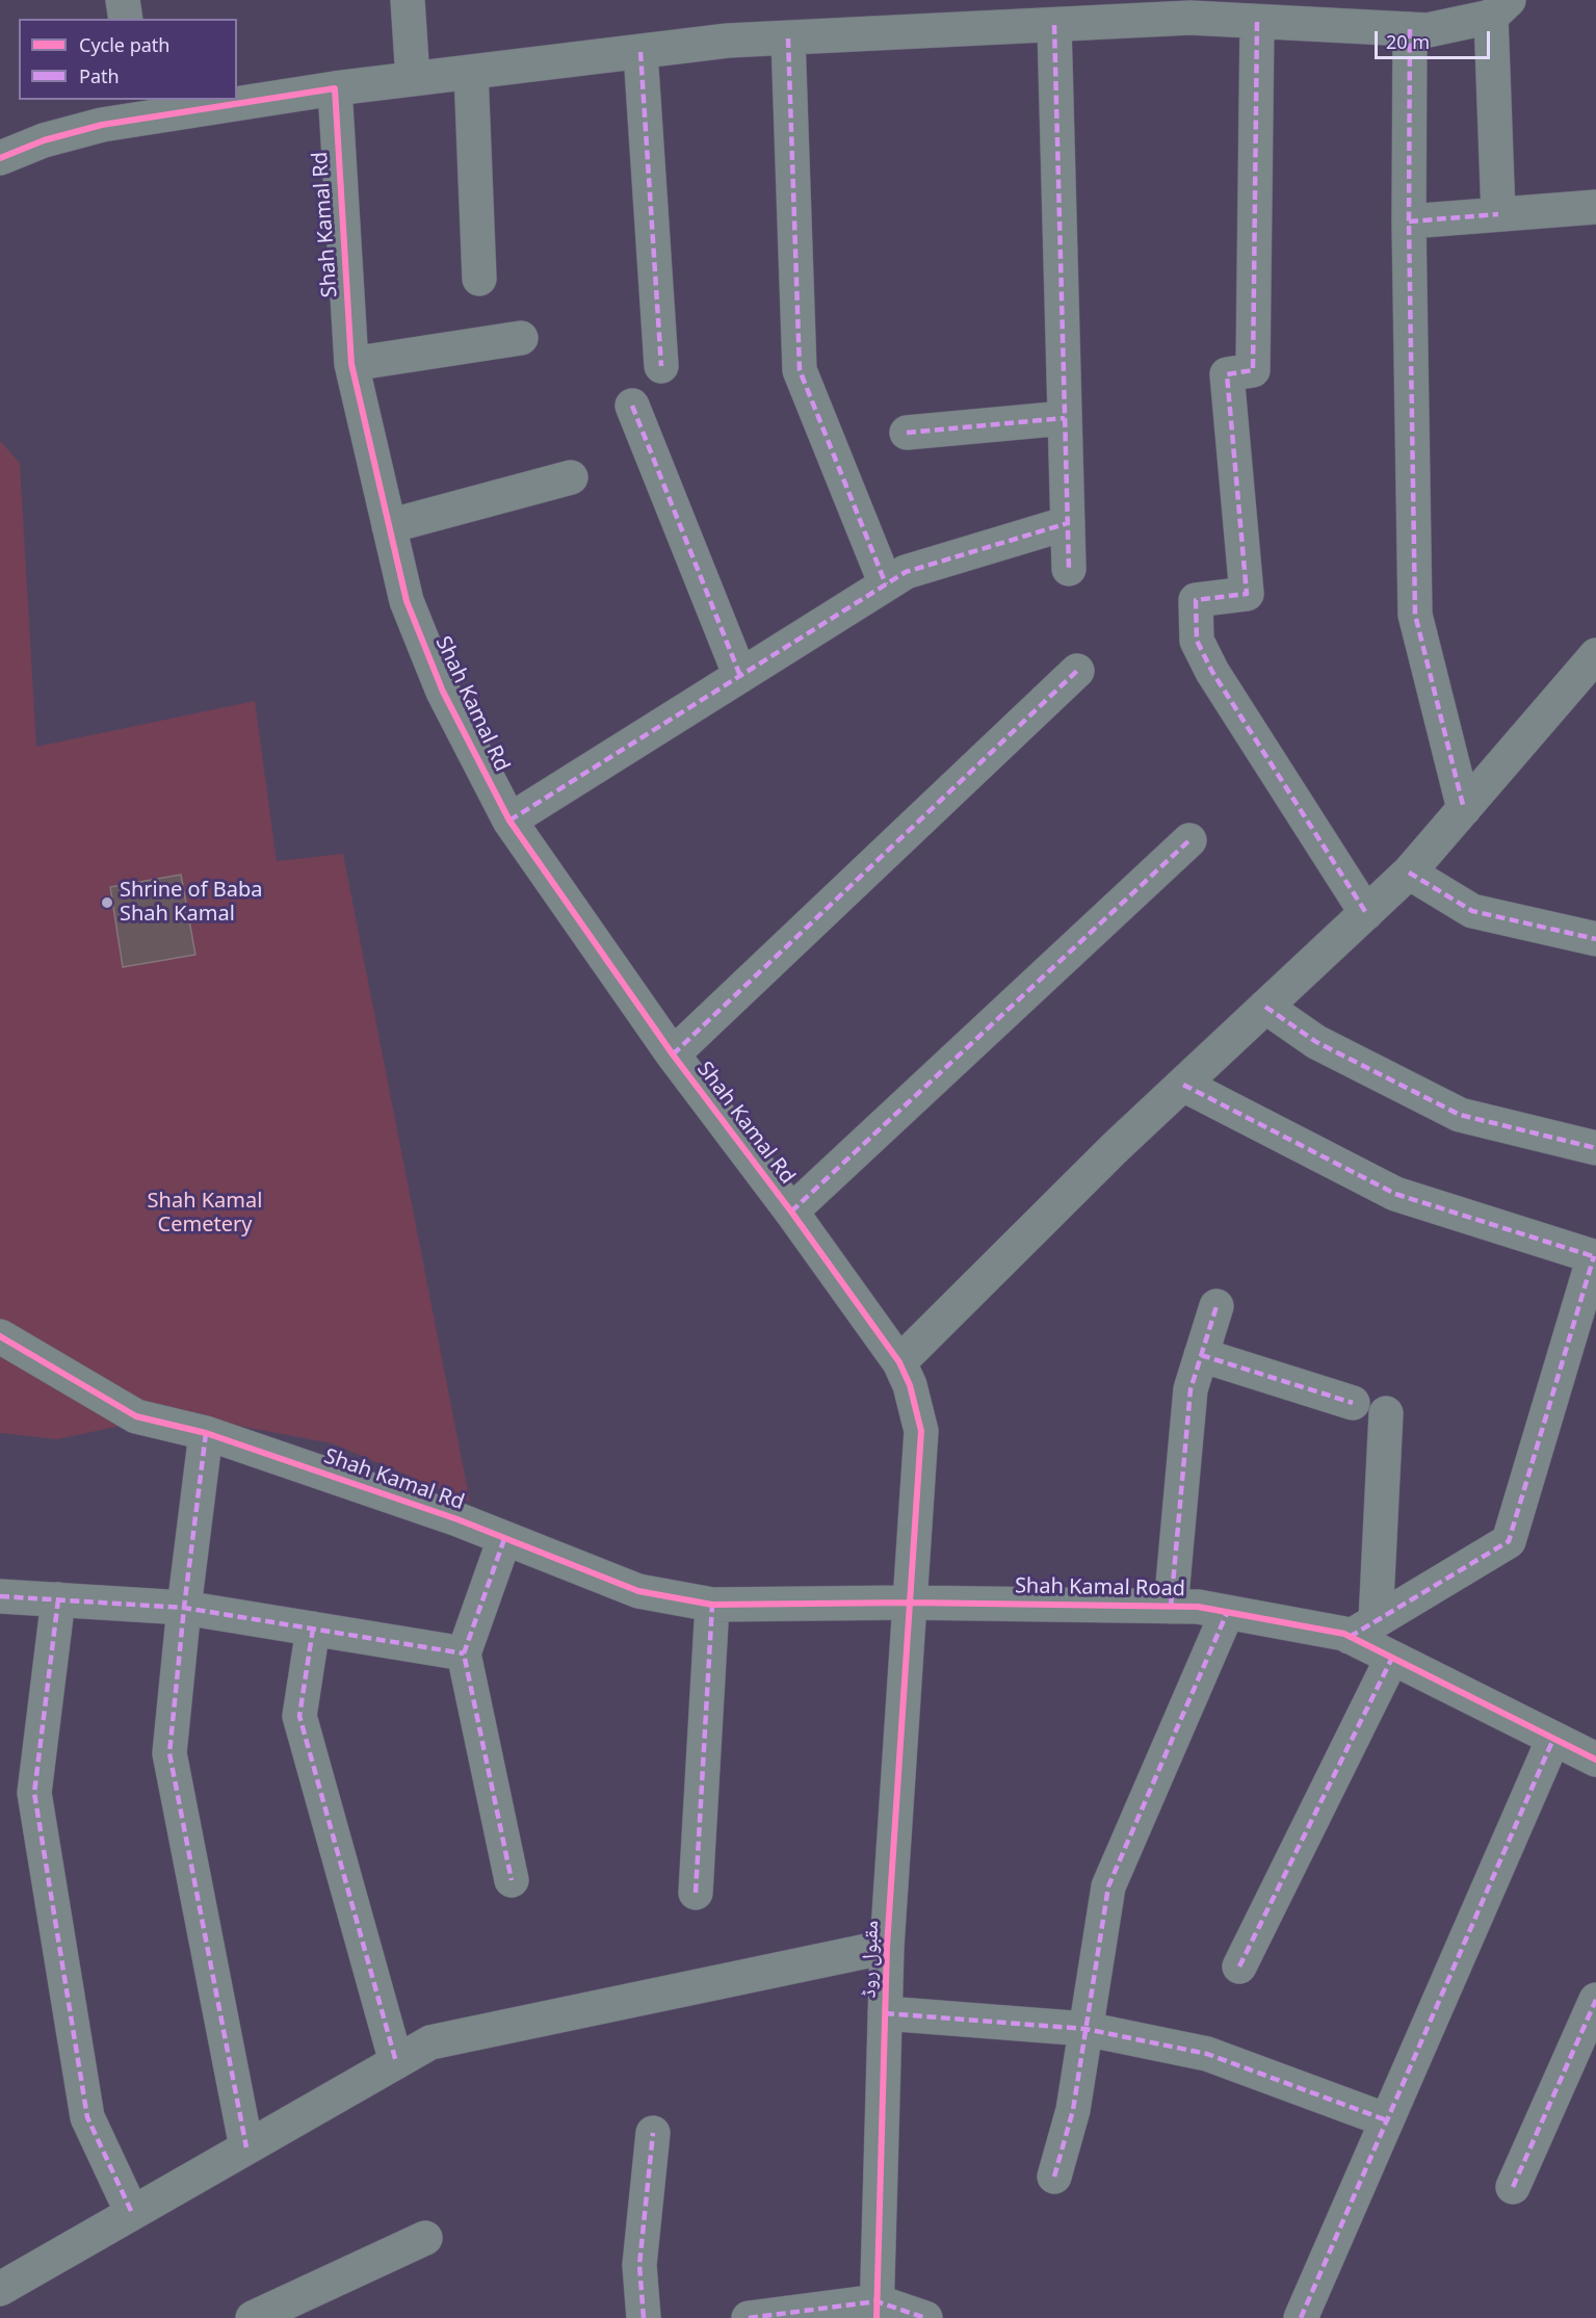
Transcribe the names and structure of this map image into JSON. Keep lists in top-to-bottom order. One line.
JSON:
{"streets":{"street":["Shah Kamal Rd","Shah Kamal Road","مقبول روڈ"]},"crossings":[["Shah Kamal Rd","Shah Kamal Road"],["Shah Kamal Rd","مقبول روڈ"],["Shah Kamal Road","مقبول روڈ"]],"parks":["Shah Kamal Cemetery"],"places":["Shrine of Baba Shah Kamal"],"legend":["Cycle path","Path"],"scale_bar":"20 m"}
